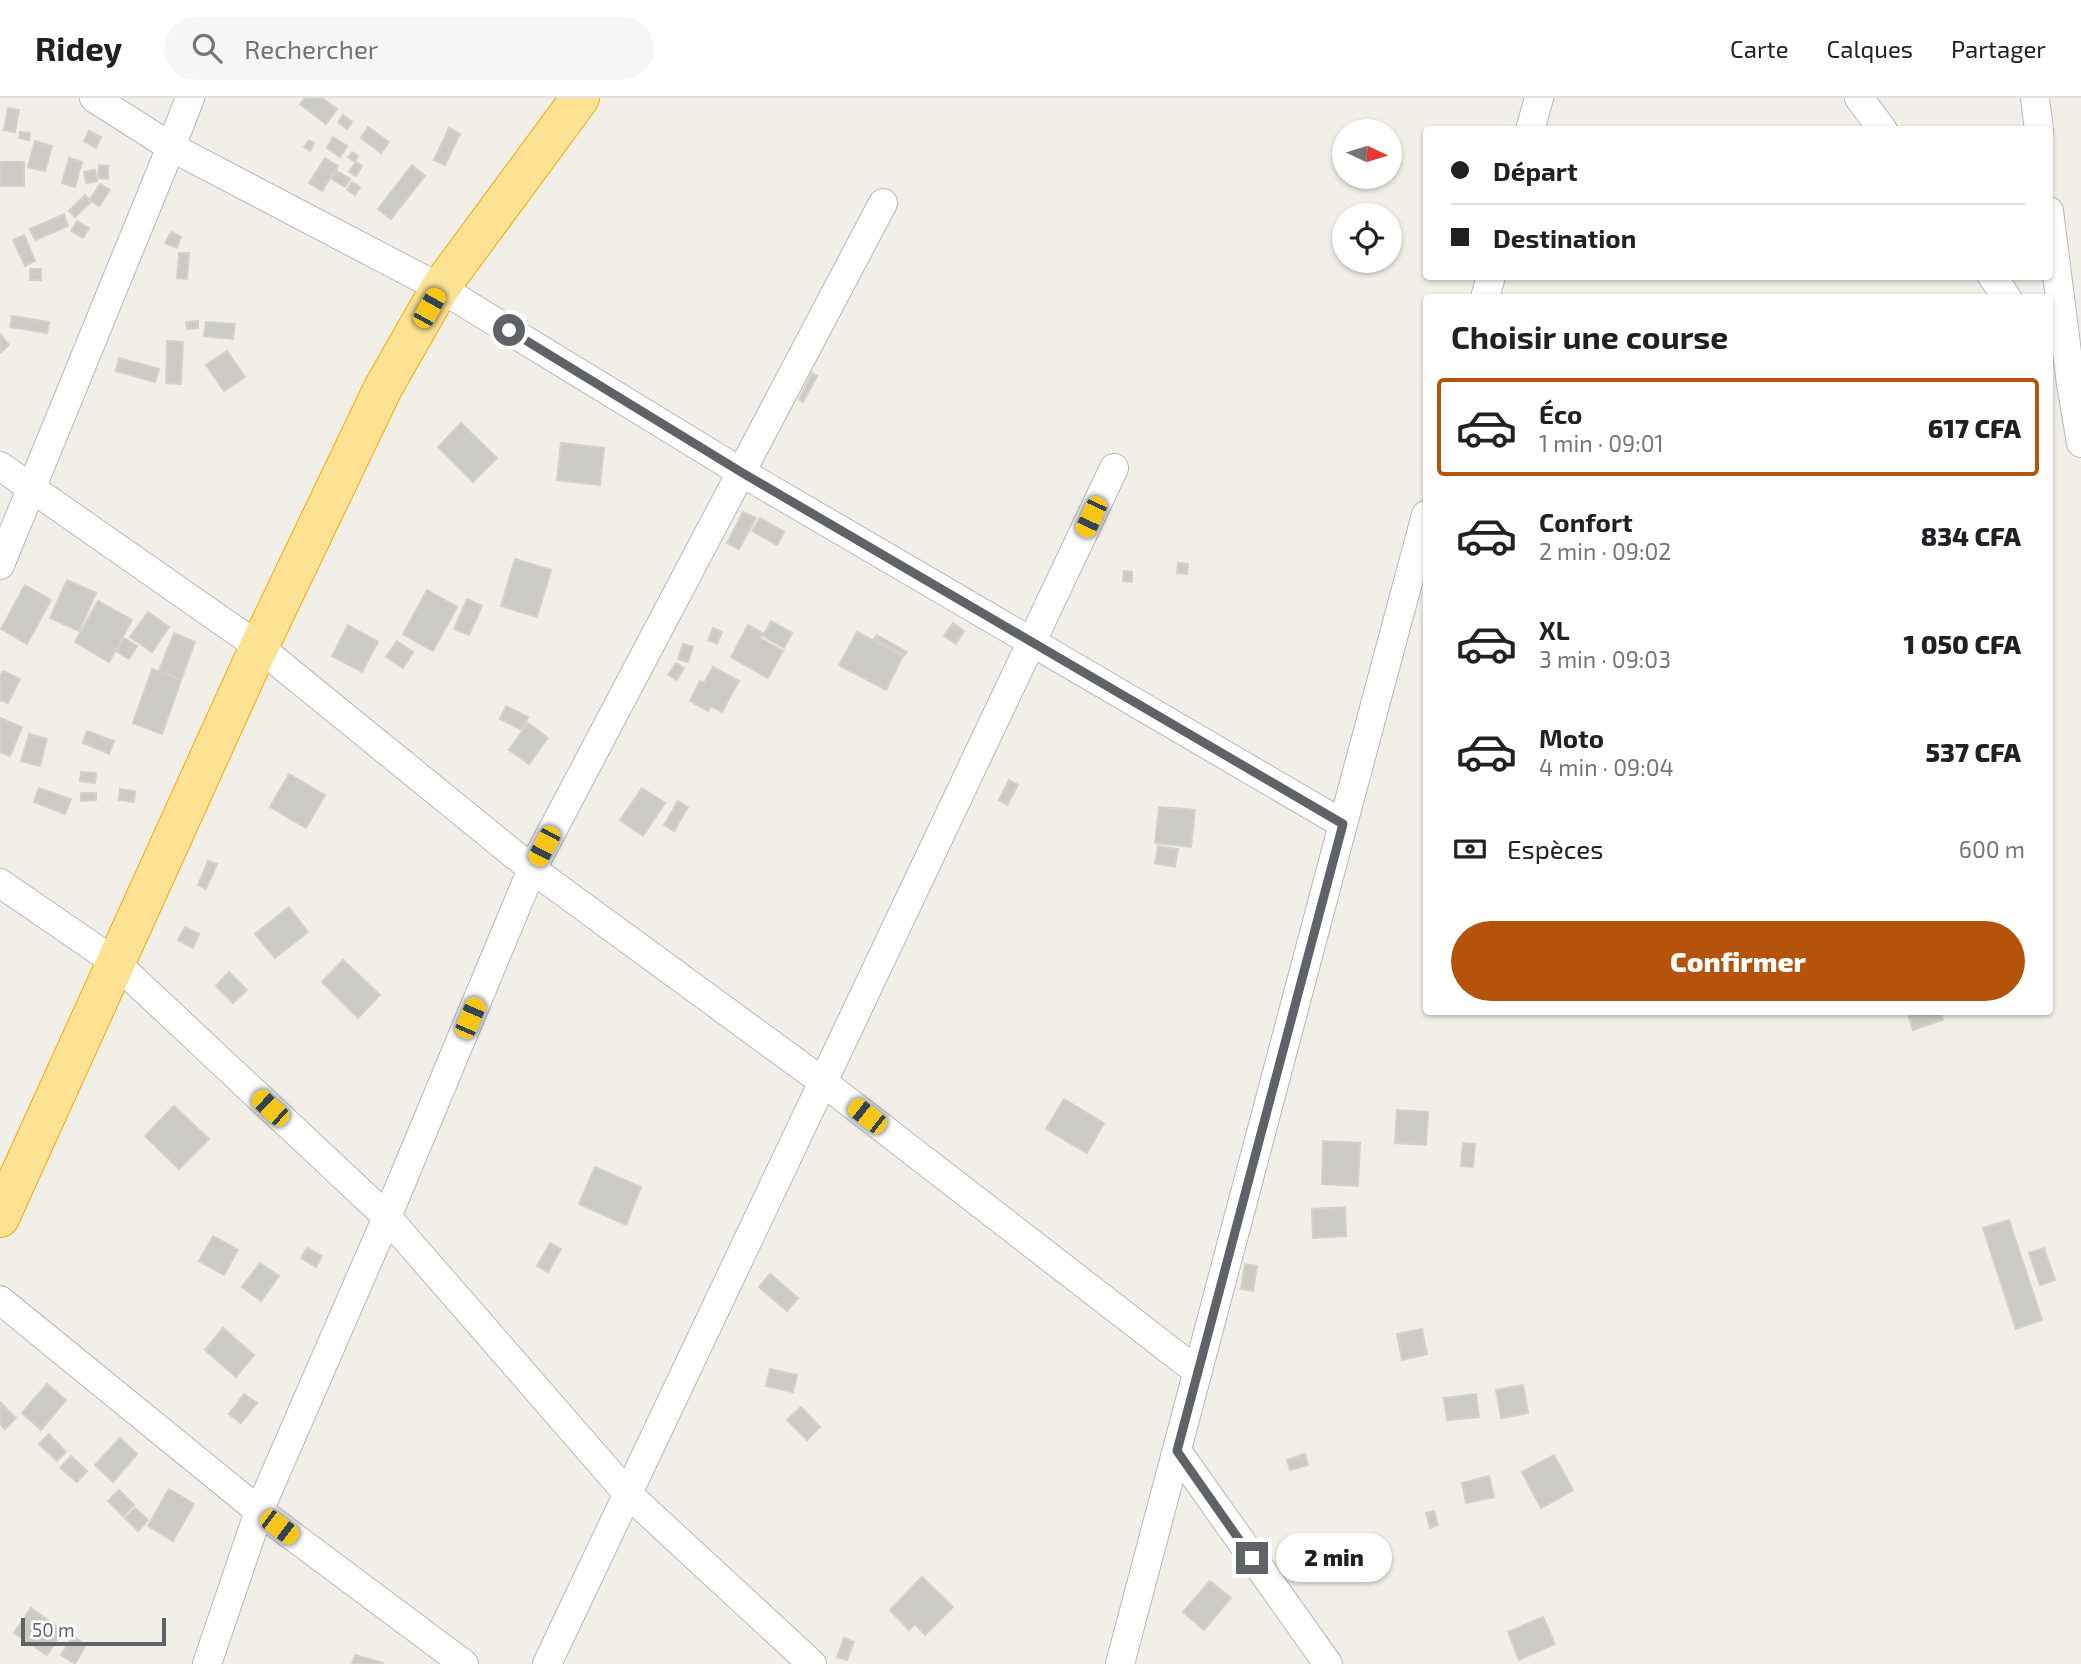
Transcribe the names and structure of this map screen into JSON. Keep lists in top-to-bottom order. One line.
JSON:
{"scale_bar":"50 m","north":"right","page":{"header":"Ridey","search":"Rechercher","nav":["Carte","Calques","Partager"],"banner":["Départ","Destination"],"heading":"Choisir une course","list":[{"name":"Éco","note":"1 min · 09:01","value":"617 CFA"},{"name":"Confort","note":"2 min · 09:02","value":"834 CFA"},{"name":"XL","note":"3 min · 09:03","value":"1 050 CFA"},{"name":"Moto","note":"4 min · 09:04","value":"537 CFA"}],"pay":["Espèces","600 m"],"buttons":"Confirmer","bubble":"2 min","scale":"50 m"}}
